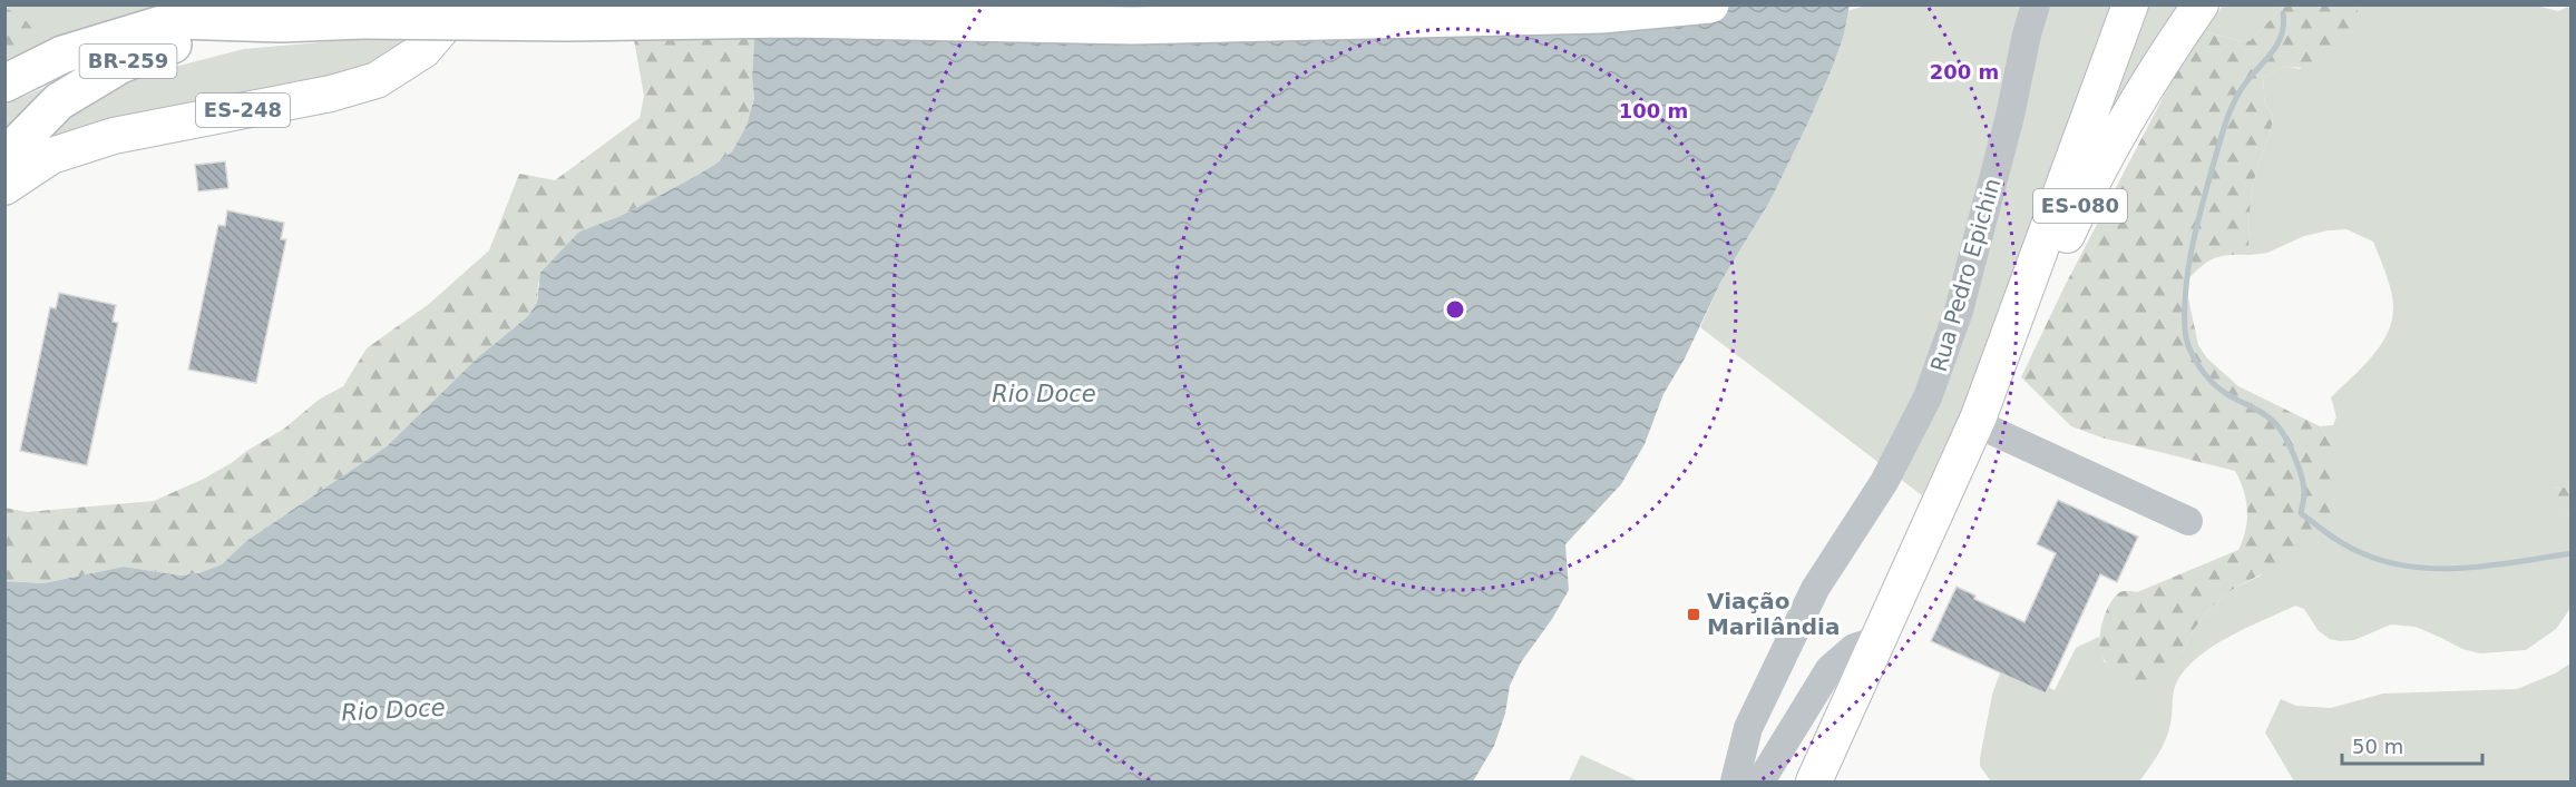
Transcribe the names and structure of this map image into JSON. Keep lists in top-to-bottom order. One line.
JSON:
{"streets":{"highway":["BR-259"],"main road":["ES-248","ES-080"],"street":["Rua Pedro Epichin"]},"water":["Rio Doce"],"places":{"transit":["Viação Marilândia"]},"scale_bar":"50 m","rings":["200 m","100 m"]}
